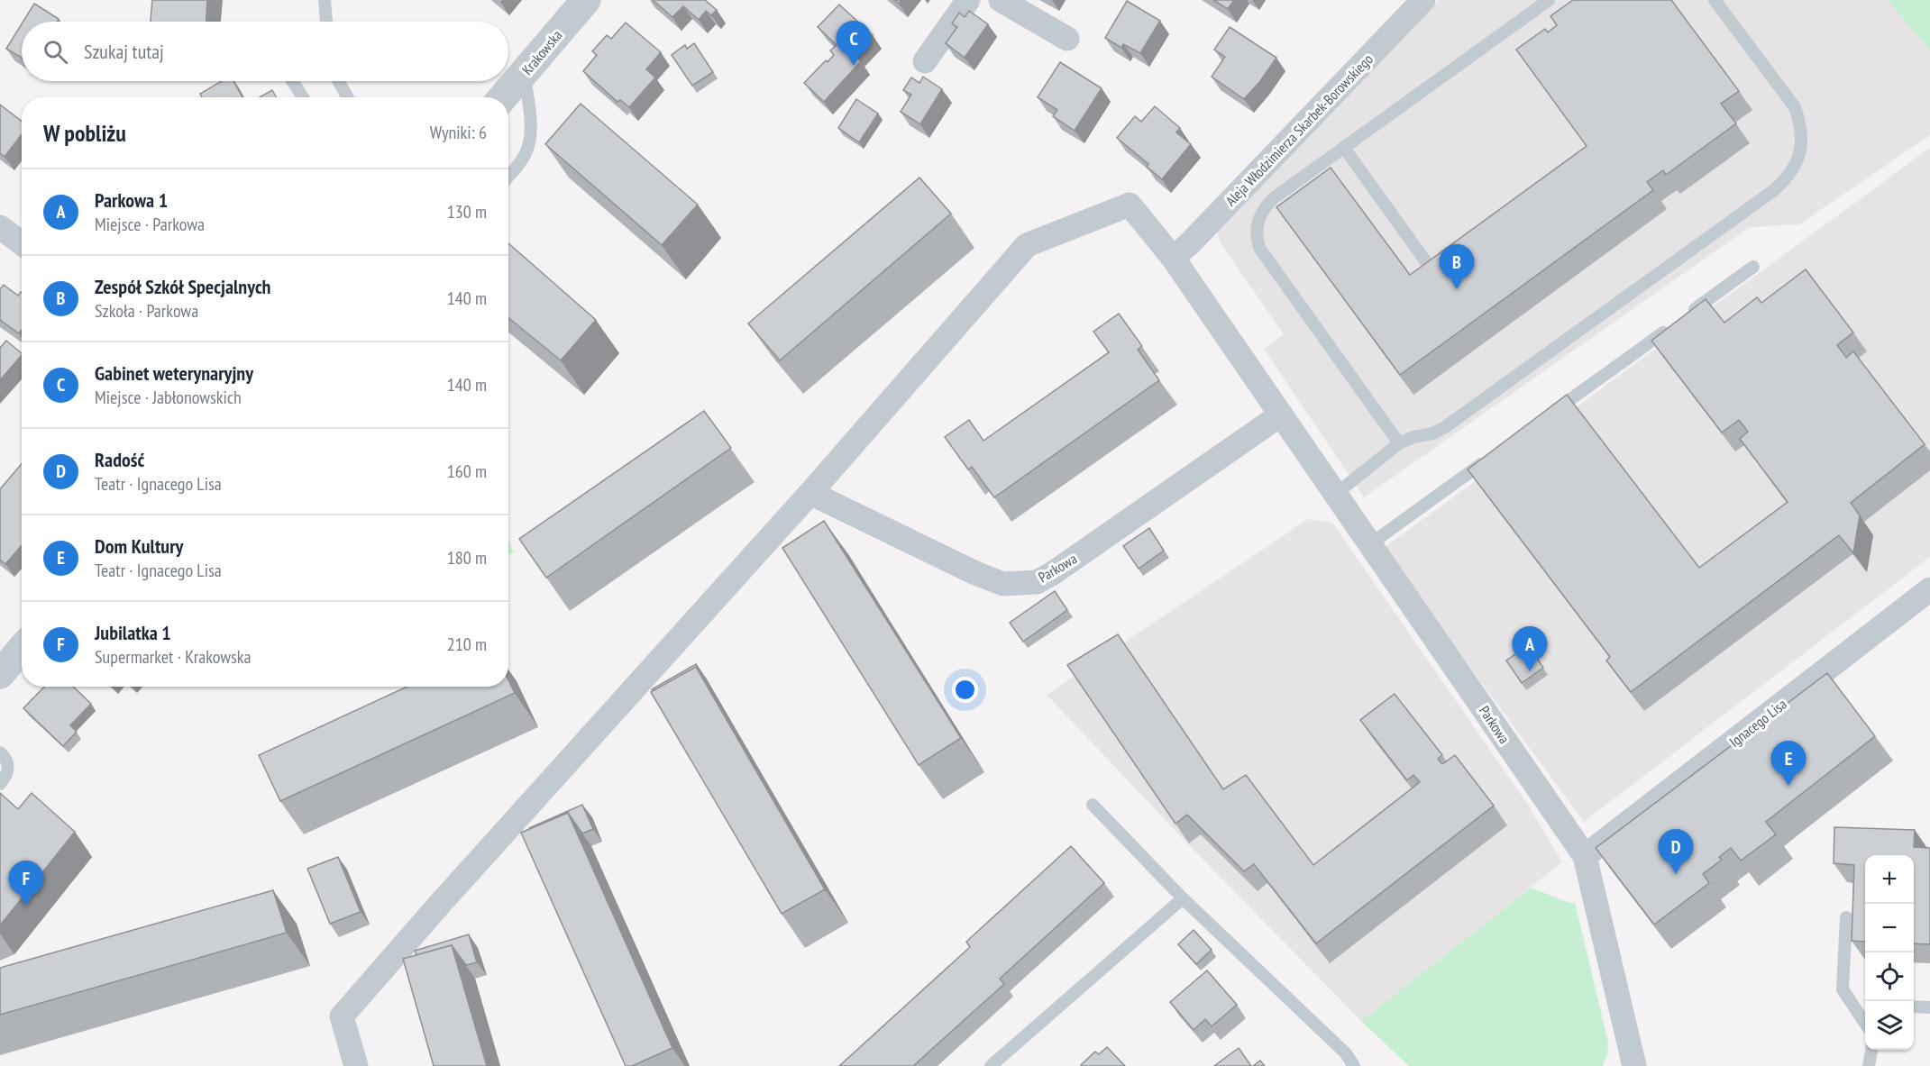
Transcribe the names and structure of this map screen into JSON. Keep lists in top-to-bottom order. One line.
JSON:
{"streets":{"street":["Krakowska","Aleja Włodzimierza Skarbek-Borowskiego","Parkowa","Ignacego Lisa"]},"crossings":[["Aleja Włodzimierza Skarbek-Borowskiego","Parkowa"],["Parkowa","Ignacego Lisa"]],"page":{"pins":["C","B","A","E","D","F"],"search":"Szukaj tutaj","heading":["W pobliżu","Wyniki: 6"],"list":[{"mark":"A","name":"Parkowa 1","note":"Miejsce · Parkowa","value":"130 m"},{"mark":"B","name":"Zespół Szkół Specjalnych","note":"Szkoła · Parkowa","value":"140 m"},{"mark":"C","name":"Gabinet weterynaryjny","note":"Miejsce · Jabłonowskich","value":"140 m"},{"mark":"D","name":"Radość","note":"Teatr · Ignacego Lisa","value":"160 m"},{"mark":"E","name":"Dom Kultury","note":"Teatr · Ignacego Lisa","value":"180 m"},{"mark":"F","name":"Jubilatka 1","note":"Supermarket · Krakowska","value":"210 m"}],"map_buttons":["+","−"]}}
